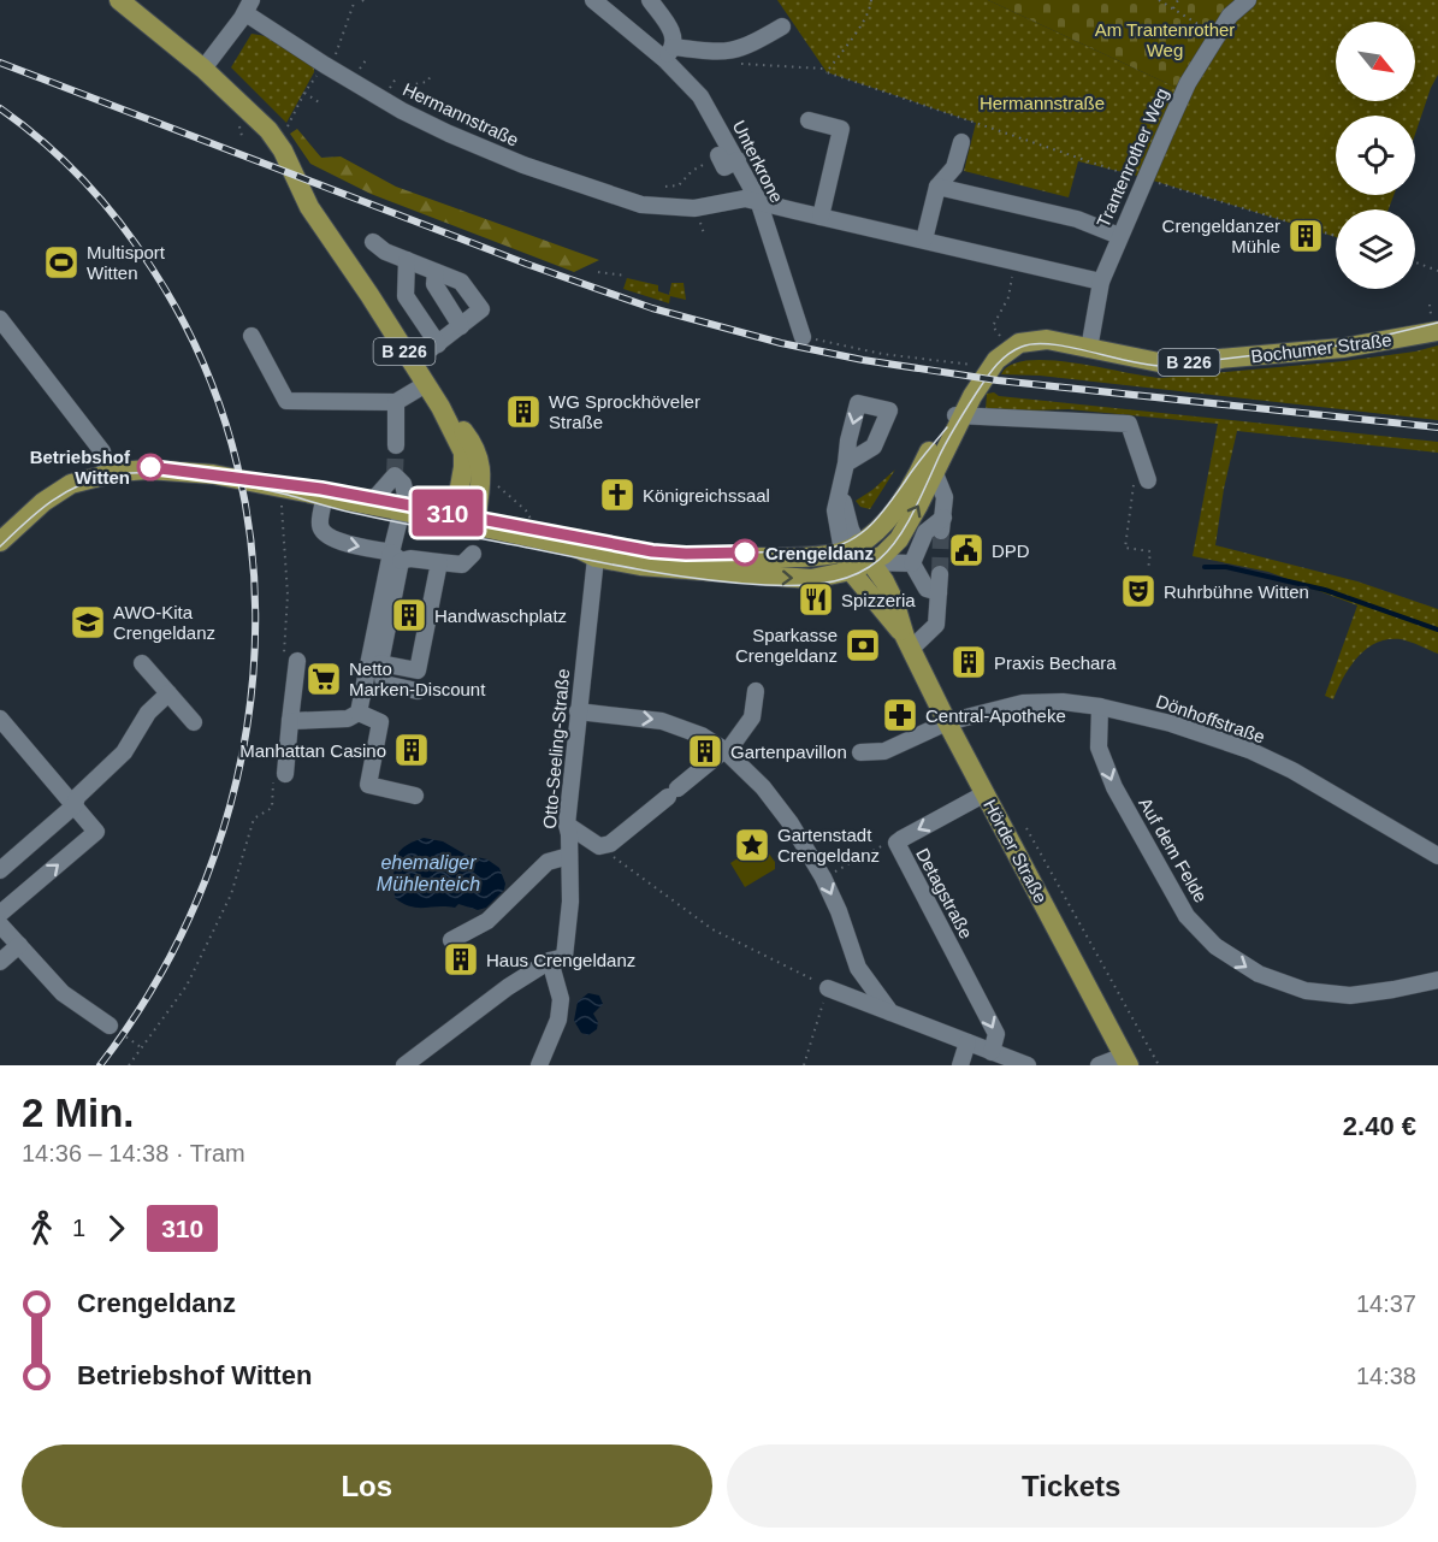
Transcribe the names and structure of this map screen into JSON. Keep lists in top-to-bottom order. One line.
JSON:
{"streets":{"main road":["Bochumer Straße","B 226","Hörder Straße"],"street":["Hermannstraße","Trantenrother Weg","Unterkrone","Dönhoffstraße","Otto-Seeling-Straße","Auf dem Felde","Detagstraße"]},"crossings":[["Hermannstraße","Trantenrother Weg"],["Hermannstraße","Unterkrone"],["Trantenrother Weg","Bochumer Straße"],["Bochumer Straße","B 226"],["Bochumer Straße","Hörder Straße"],["B 226","Otto-Seeling-Straße"],["B 226","Hörder Straße"],["Dönhoffstraße","Auf dem Felde"],["Dönhoffstraße","Hörder Straße"],["Hörder Straße","Detagstraße"]],"one_way":["Auf dem Felde"],"water":["ehemaliger Mühlenteich"],"parks":["Am Trantenrother Weg","Hermannstraße"],"places":{"building":["Crengeldanzer Mühle","WG Sprockhöveler Straße","Handwaschplatz","Praxis Bechara","Manhattan Casino","Gartenpavillon","Haus Crengeldanz"],"sports":["Multisport Witten"],"other":["Betriebshof Witten","Crengeldanz"],"church":["Königreichssaal"],"public building":["DPD"],"theatre":["Ruhrbühne Witten"],"restaurant":["Spizzeria"],"school or university":["AWO-Kita Crengeldanz"],"bank":["Sparkasse Crengeldanz"],"supermarket":["Netto Marken-Discount"],"pharmacy":["Central-Apotheke"],"place":["Gartenstadt Crengeldanz"]},"lines":["tram line 310"],"north":"bottom right","page":{"on_map":"310","heading":["2 Min.","14:36 – 14:38 · Tram","2.40 €"],"legs":["1","310"],"list":[{"name":"Crengeldanz","value":"14:37"},{"name":"Betriebshof Witten","value":"14:38"}],"buttons":["Los","Tickets"]}}
